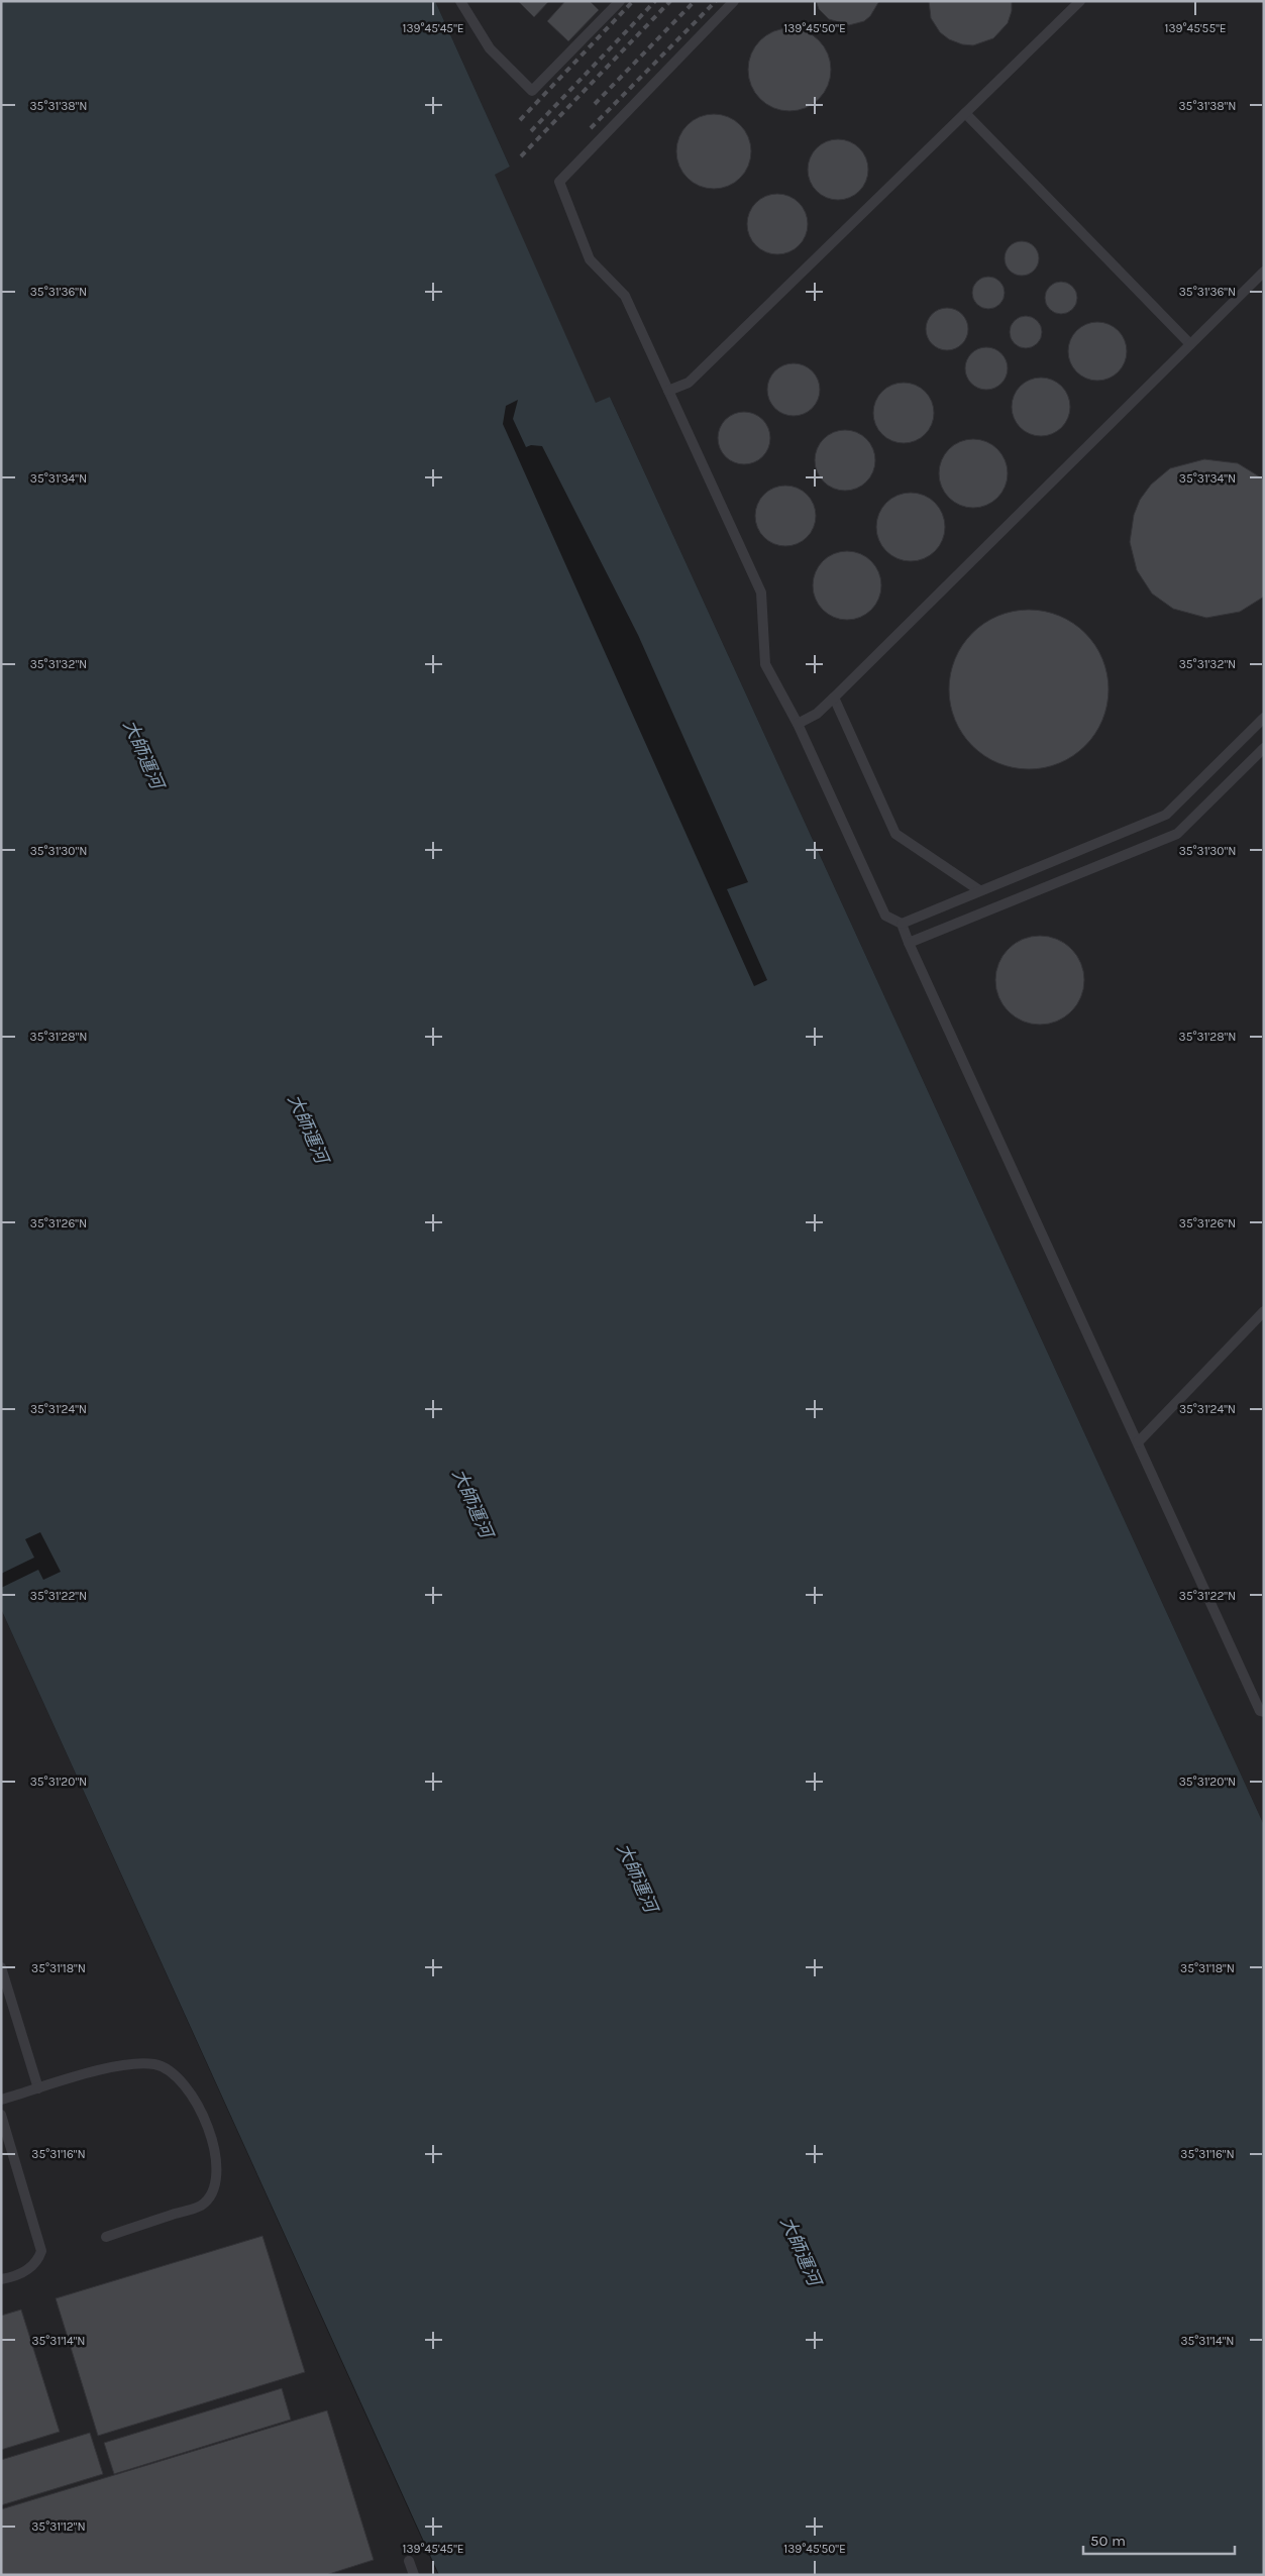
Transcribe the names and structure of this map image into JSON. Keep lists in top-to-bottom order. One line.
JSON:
{"water":["大師運河"],"scale_bar":"50 m","coordinates":["139°45'45\"E","139°45'50\"E","139°45'55\"E","35°31'38\"N","35°31'36\"N","35°31'34\"N","35°31'32\"N","35°31'30\"N","35°31'28\"N","35°31'26\"N","35°31'24\"N","35°31'22\"N","35°31'20\"N","35°31'18\"N","35°31'16\"N","35°31'14\"N","35°31'12\"N"]}
